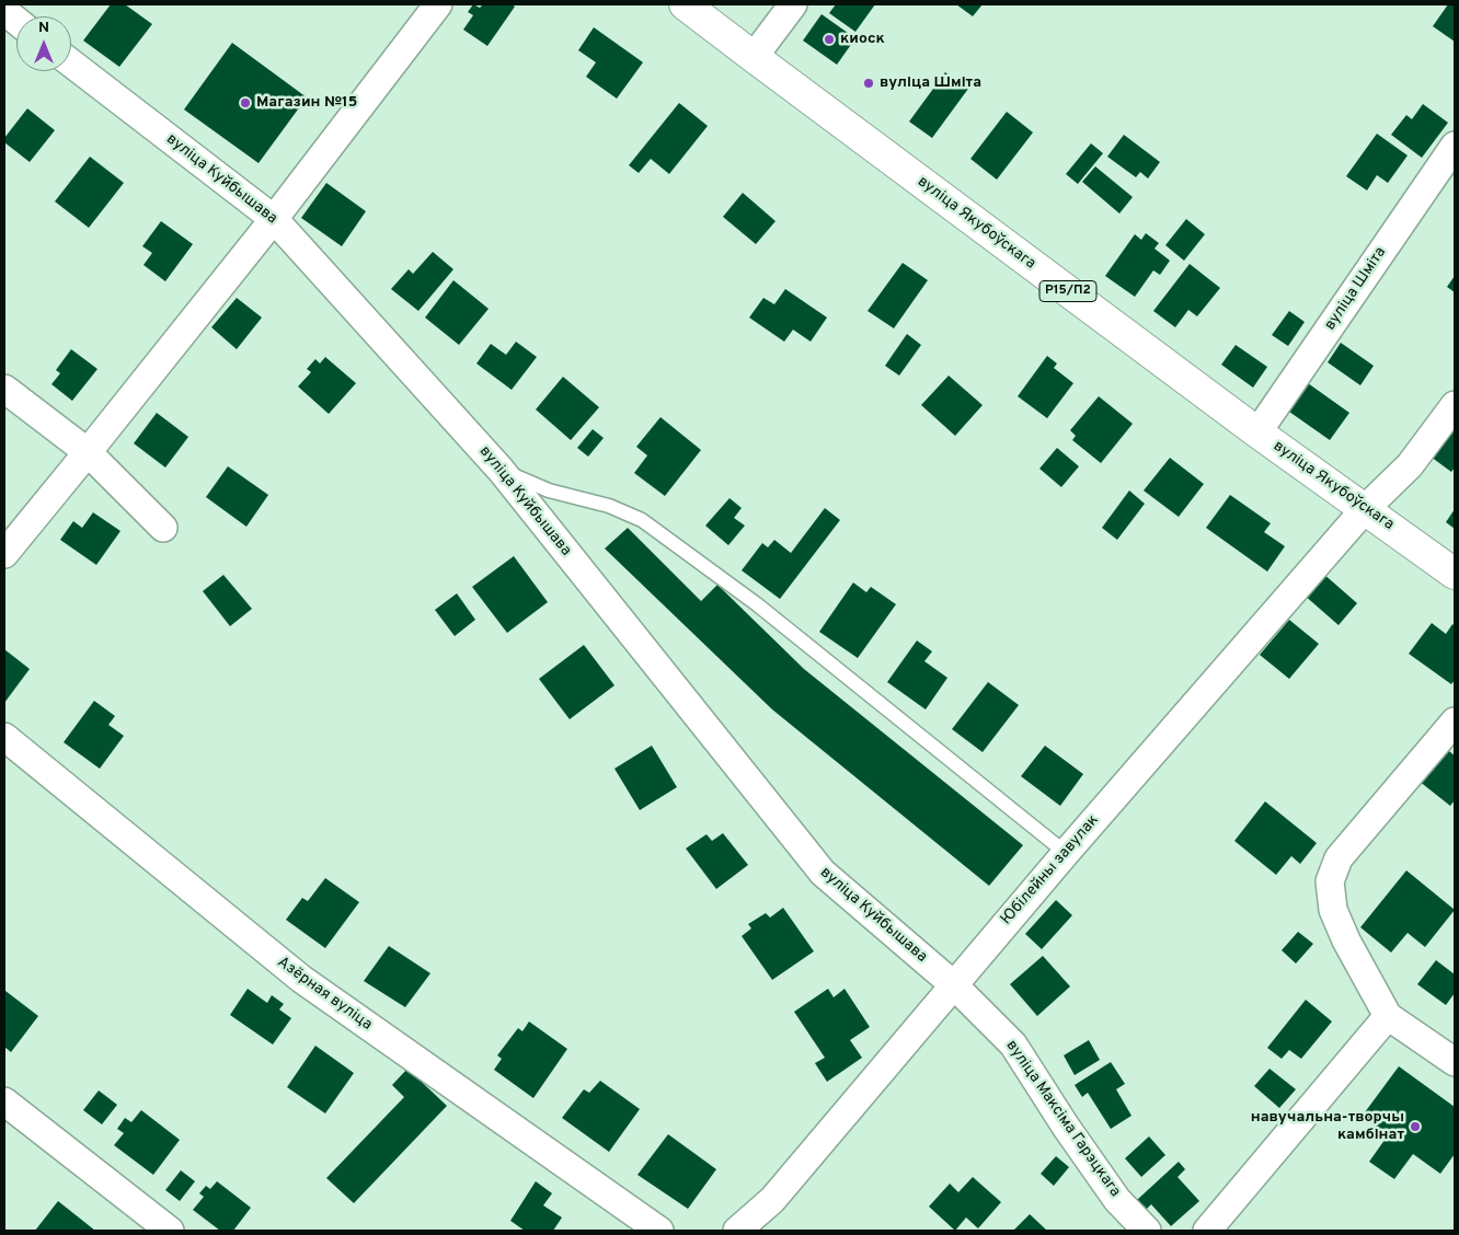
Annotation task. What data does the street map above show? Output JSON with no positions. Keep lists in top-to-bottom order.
{
  "streets": {
    "main road": ["вуліца Якубоўскага", "Р15/П2"],
    "street": [
      "вуліца Куйбышава",
      "вуліца Шміта",
      "Юбілейны завулак",
      "Азёрная вуліца",
      "вуліца Максіма Гарэцкага"
    ]
  },
  "crossings": [
    ["вуліца Куйбышава", "Юбілейны завулак"],
    ["вуліца Куйбышава", "вуліца Максіма Гарэцкага"],
    ["вуліца Якубоўскага", "вуліца Шміта"],
    ["вуліца Якубоўскага", "Юбілейны завулак"],
    ["Юбілейны завулак", "вуліца Максіма Гарэцкага"]
  ],
  "places": [
    "киоск",
    "вуліца Шміта",
    "Магазин №15",
    "навучальна-творчы камбінат"
  ],
  "north": "top"
}
